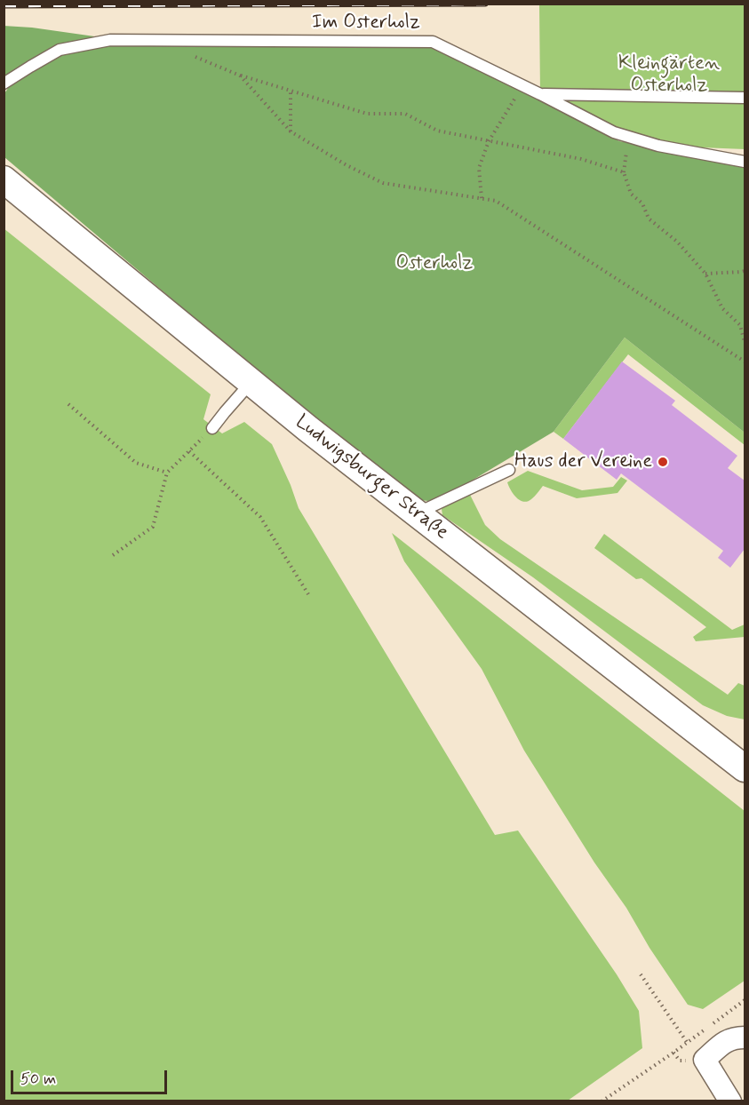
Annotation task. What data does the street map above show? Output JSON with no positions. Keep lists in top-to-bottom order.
{
  "streets": {
    "street": ["Ludwigsburger Straße"],
    "lane": ["Im Osterholz"]
  },
  "parks": ["Kleingärten Osterholz", "Osterholz"],
  "places": ["Haus der Vereine"],
  "scale_bar": "50 m"
}
